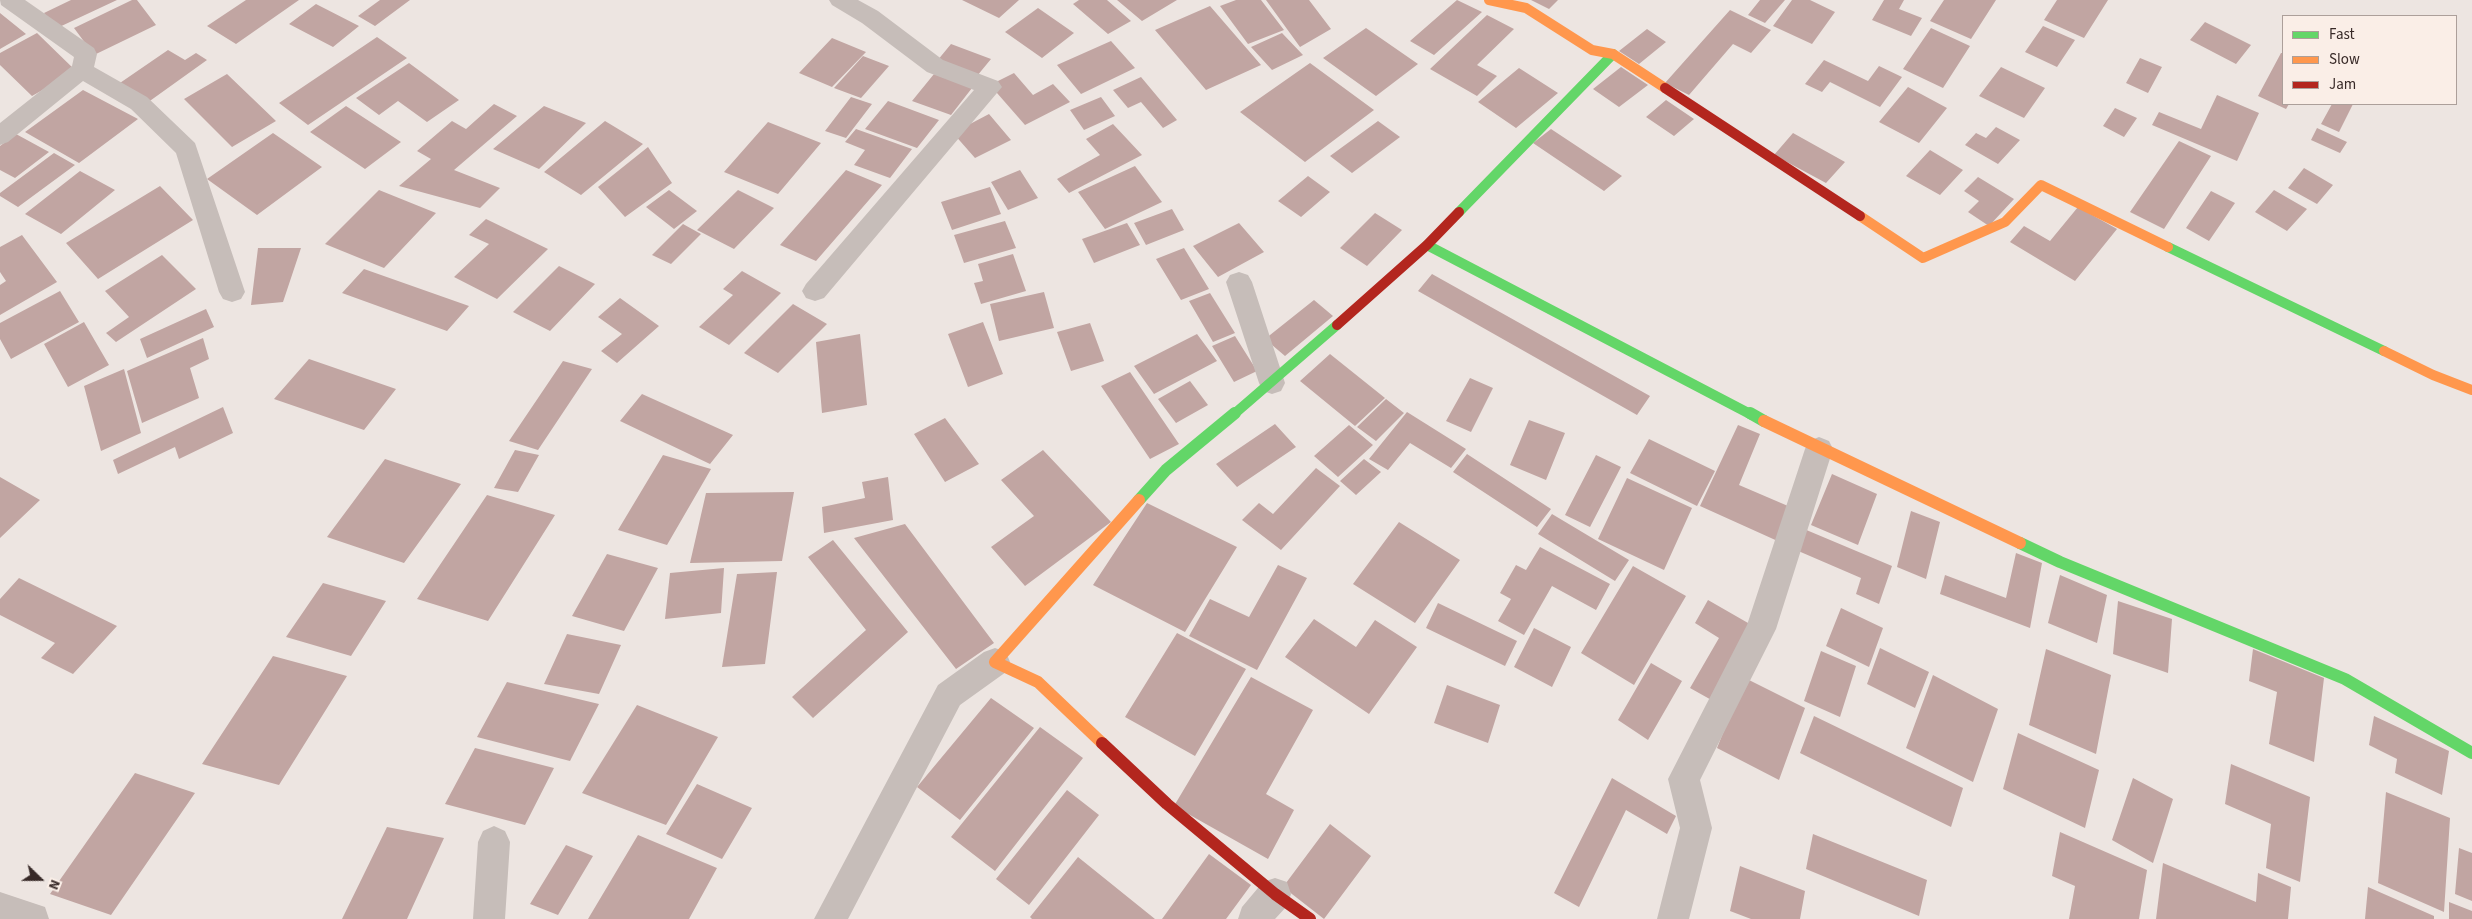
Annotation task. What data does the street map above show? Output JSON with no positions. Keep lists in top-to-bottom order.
{
  "legend": ["Fast", "Slow", "Jam"],
  "north": "right"
}
